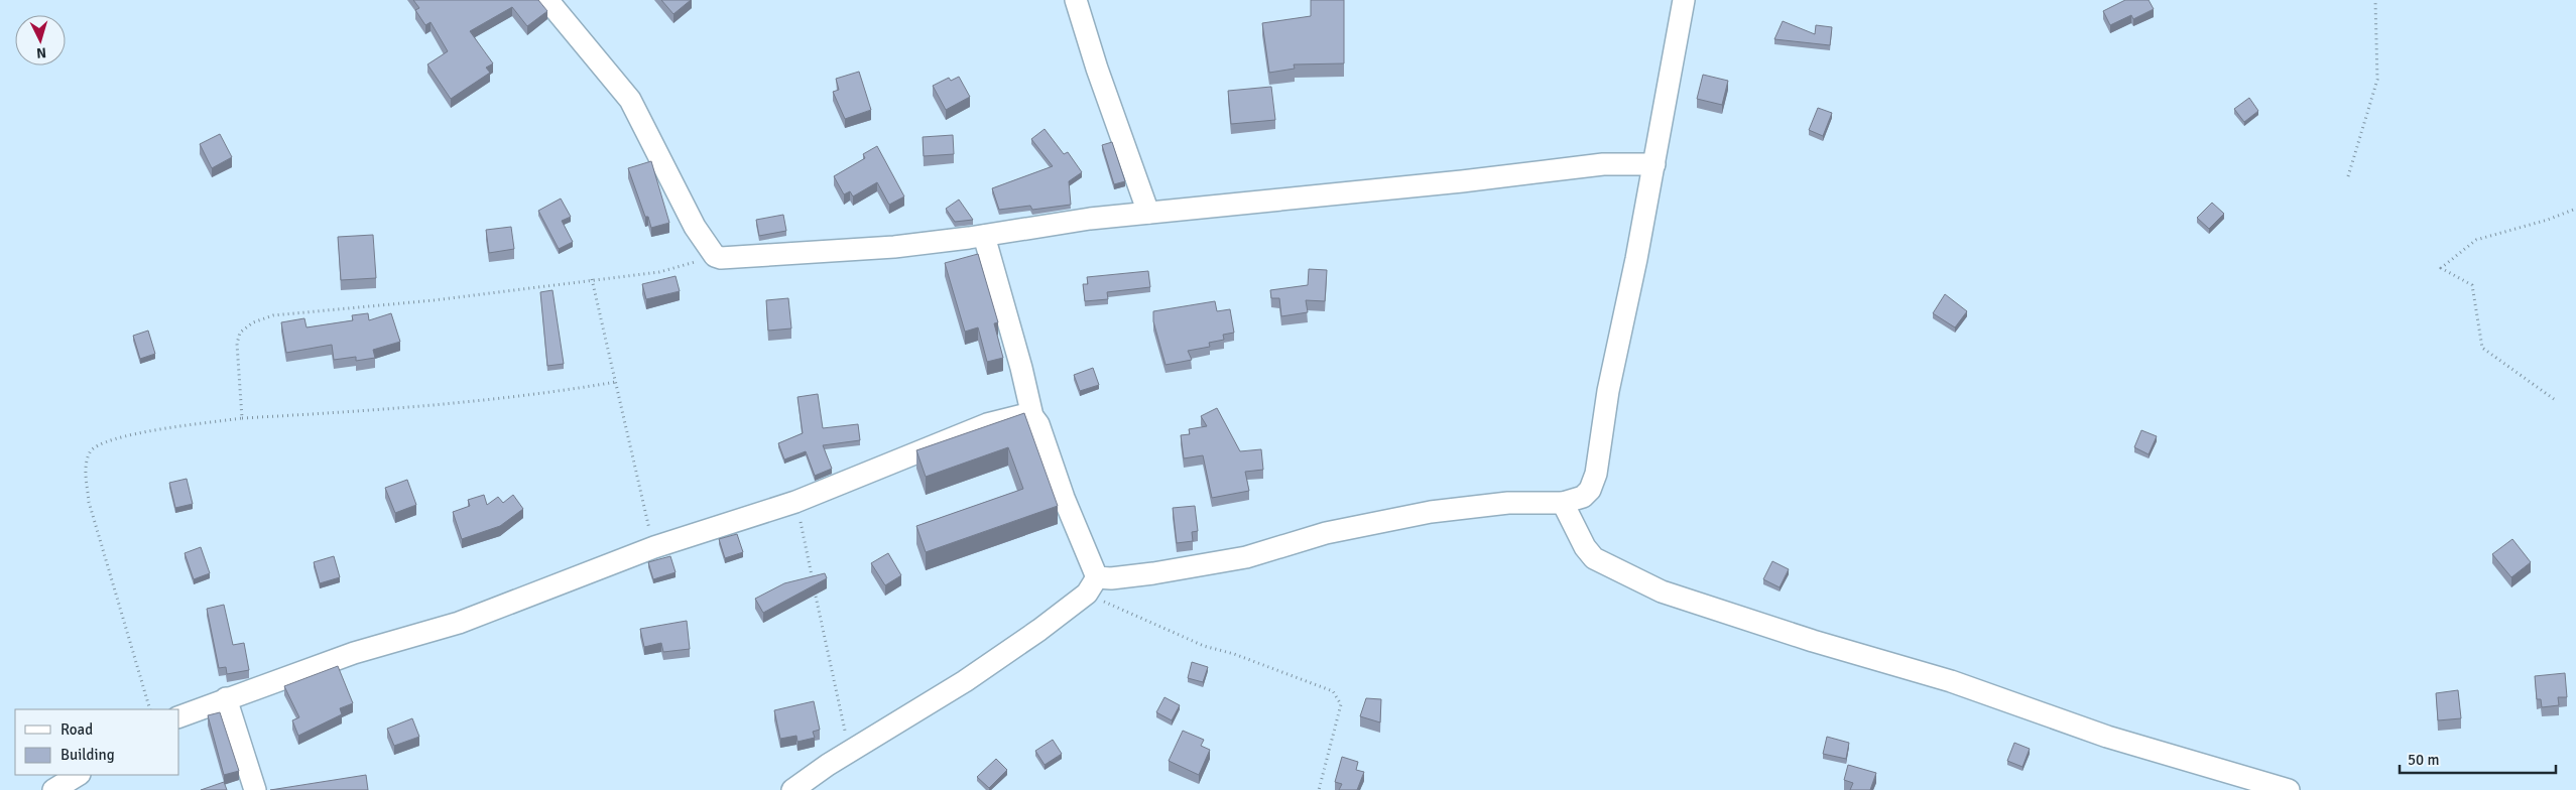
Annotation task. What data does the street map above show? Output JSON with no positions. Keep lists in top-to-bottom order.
{
  "legend": ["Road", "Building"],
  "scale_bar": "50 m",
  "north": "bottom"
}
